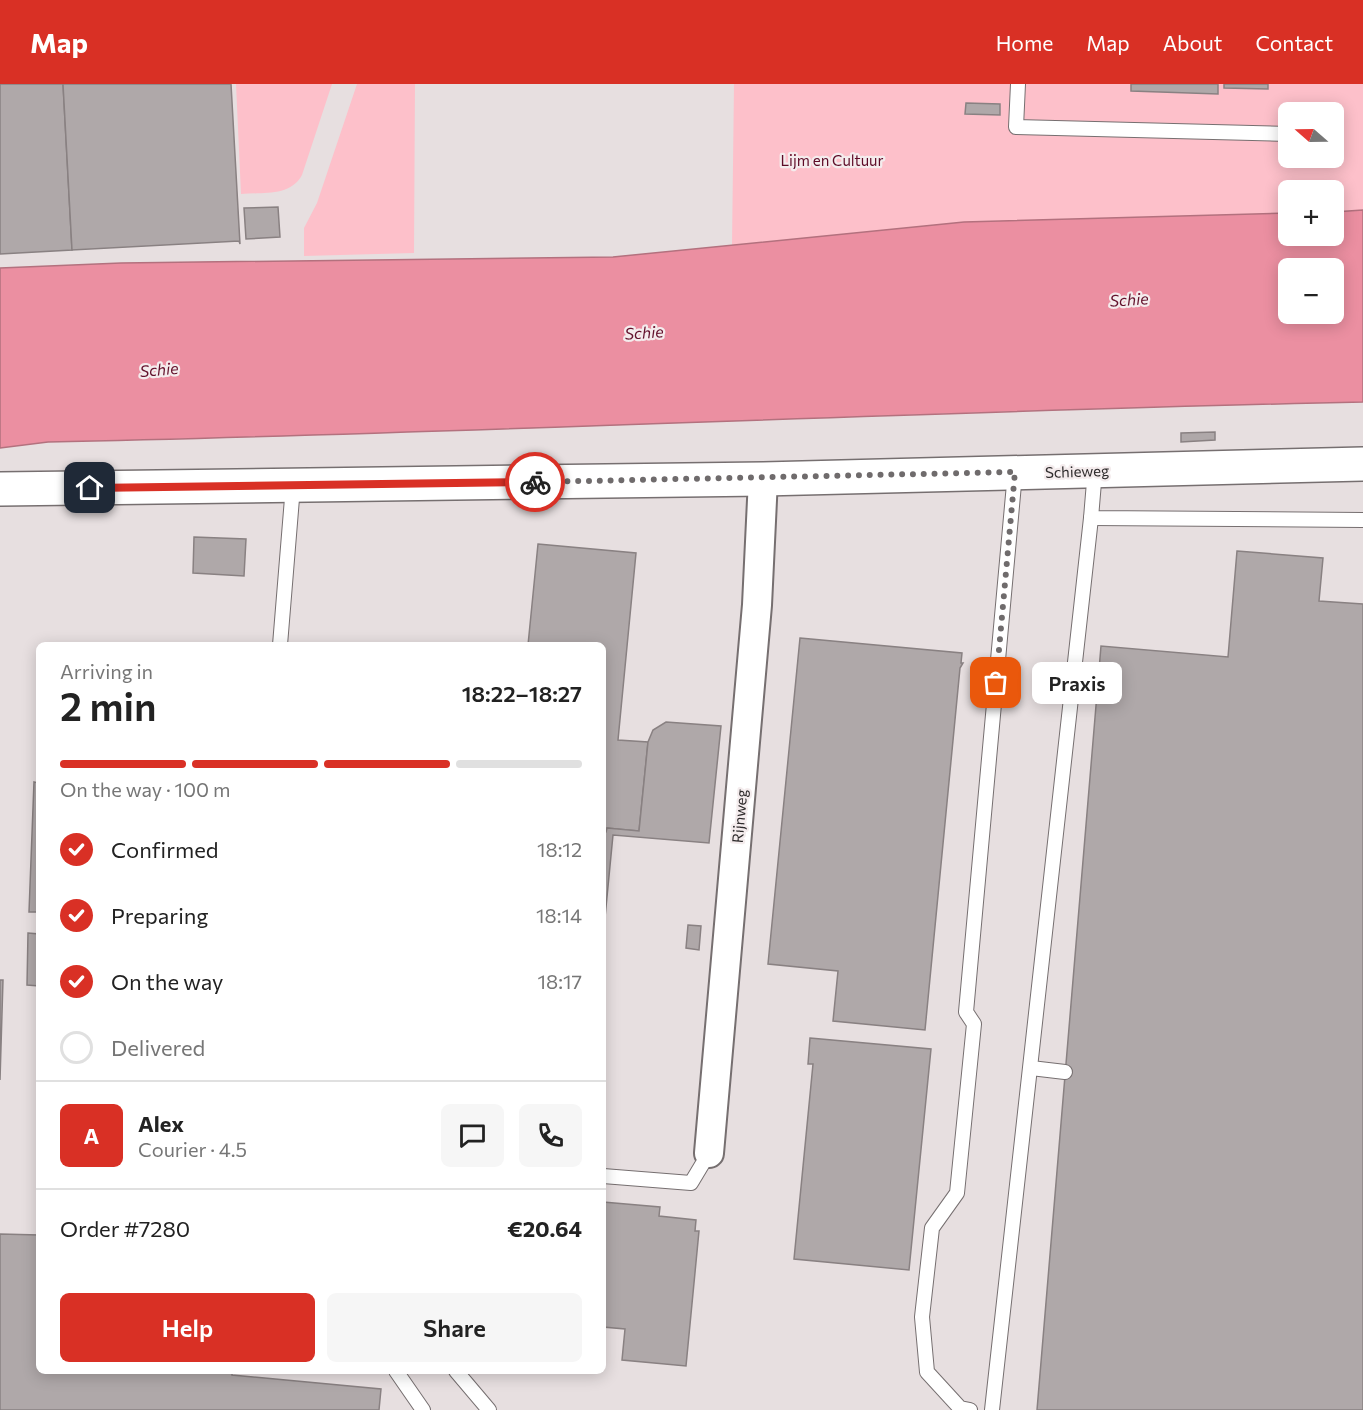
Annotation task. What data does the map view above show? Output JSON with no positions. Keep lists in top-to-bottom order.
{
  "streets": {
    "street": ["Schieweg", "Rijnweg"]
  },
  "crossings": [
    ["Schieweg", "Rijnweg"]
  ],
  "water": ["Schie"],
  "parks": ["Lijm en Cultuur"],
  "places": ["Praxis"],
  "north": "left",
  "page": {
    "header": "Map",
    "nav": [
      "Home",
      "Map",
      "About",
      "Contact"
    ],
    "map_buttons": ["+", "−"],
    "heading": ["2 min", "Arriving in", "18:22–18:27"],
    "panel": [
      "Alex",
      "Courier · 4.5",
      "Order #7280",
      "€20.64"
    ],
    "bubble": "Praxis",
    "bar": "On the way · 100 m",
    "list": [
      ["Confirmed", "18:12"],
      ["Preparing", "18:14"],
      ["On the way", "18:17"],
      "Delivered"
    ],
    "round": "A",
    "buttons": ["Help", "Share"]
  }
}
